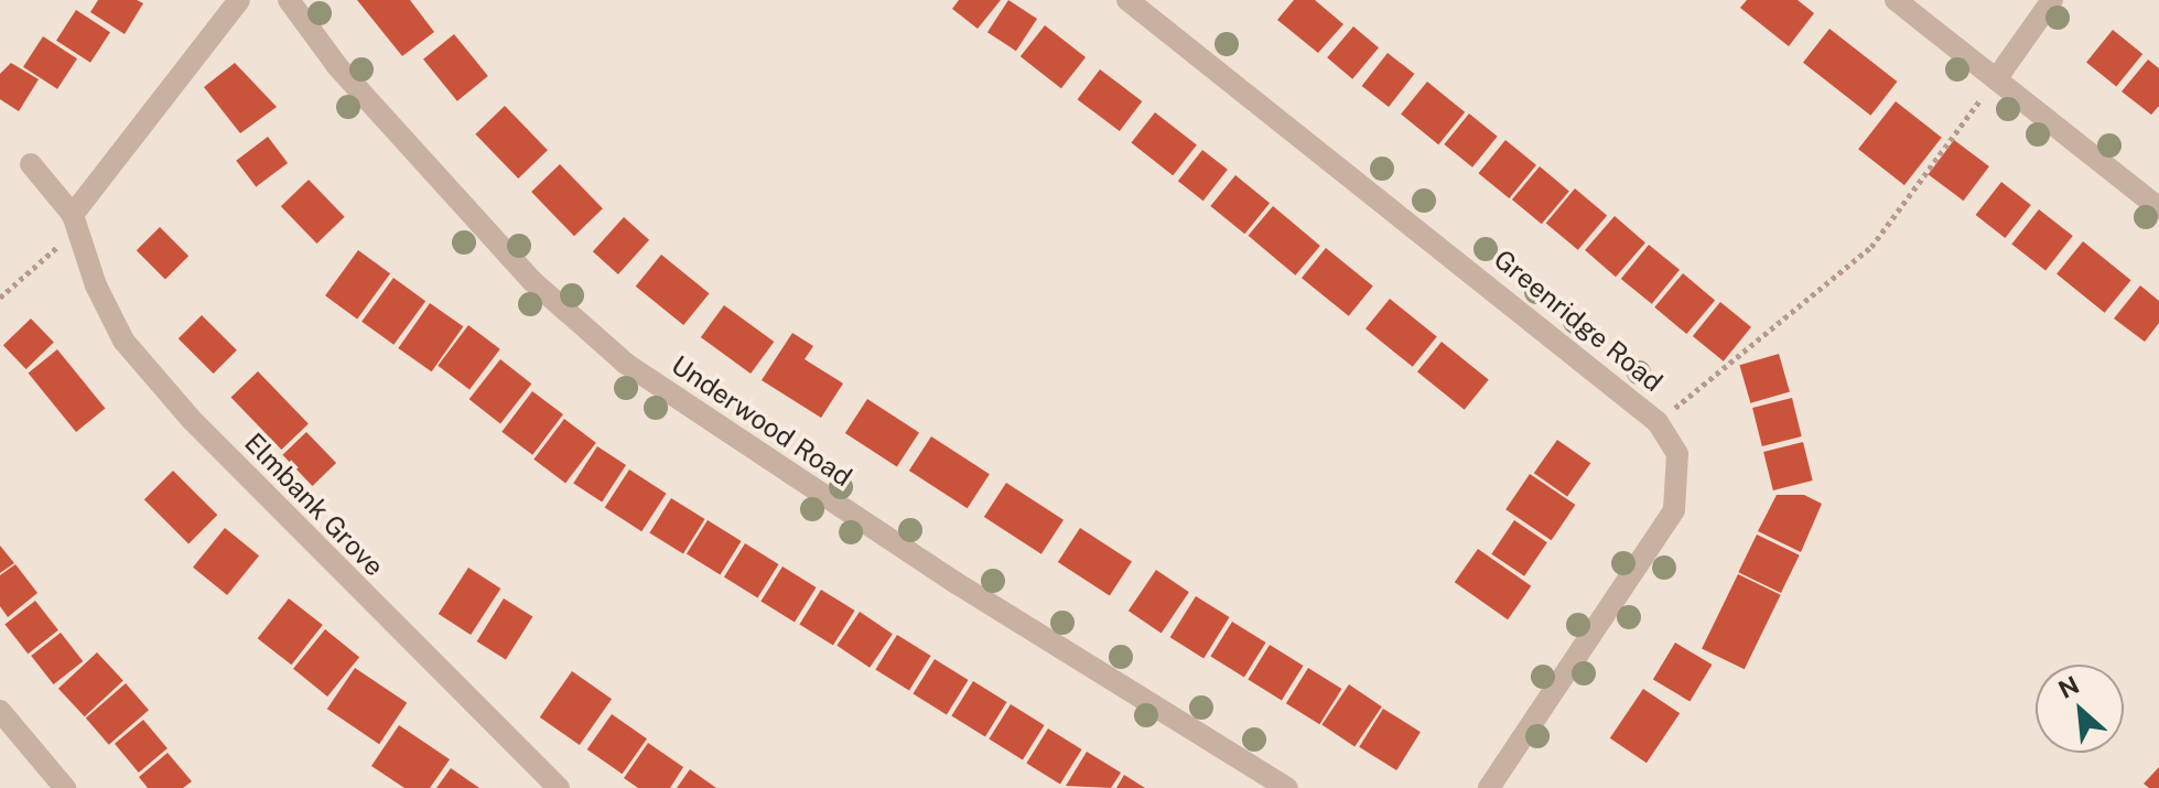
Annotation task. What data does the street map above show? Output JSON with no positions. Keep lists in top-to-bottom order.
{
  "streets": {
    "street": ["Greenridge Road", "Underwood Road", "Elmbank Grove"]
  },
  "north": "top left"
}
